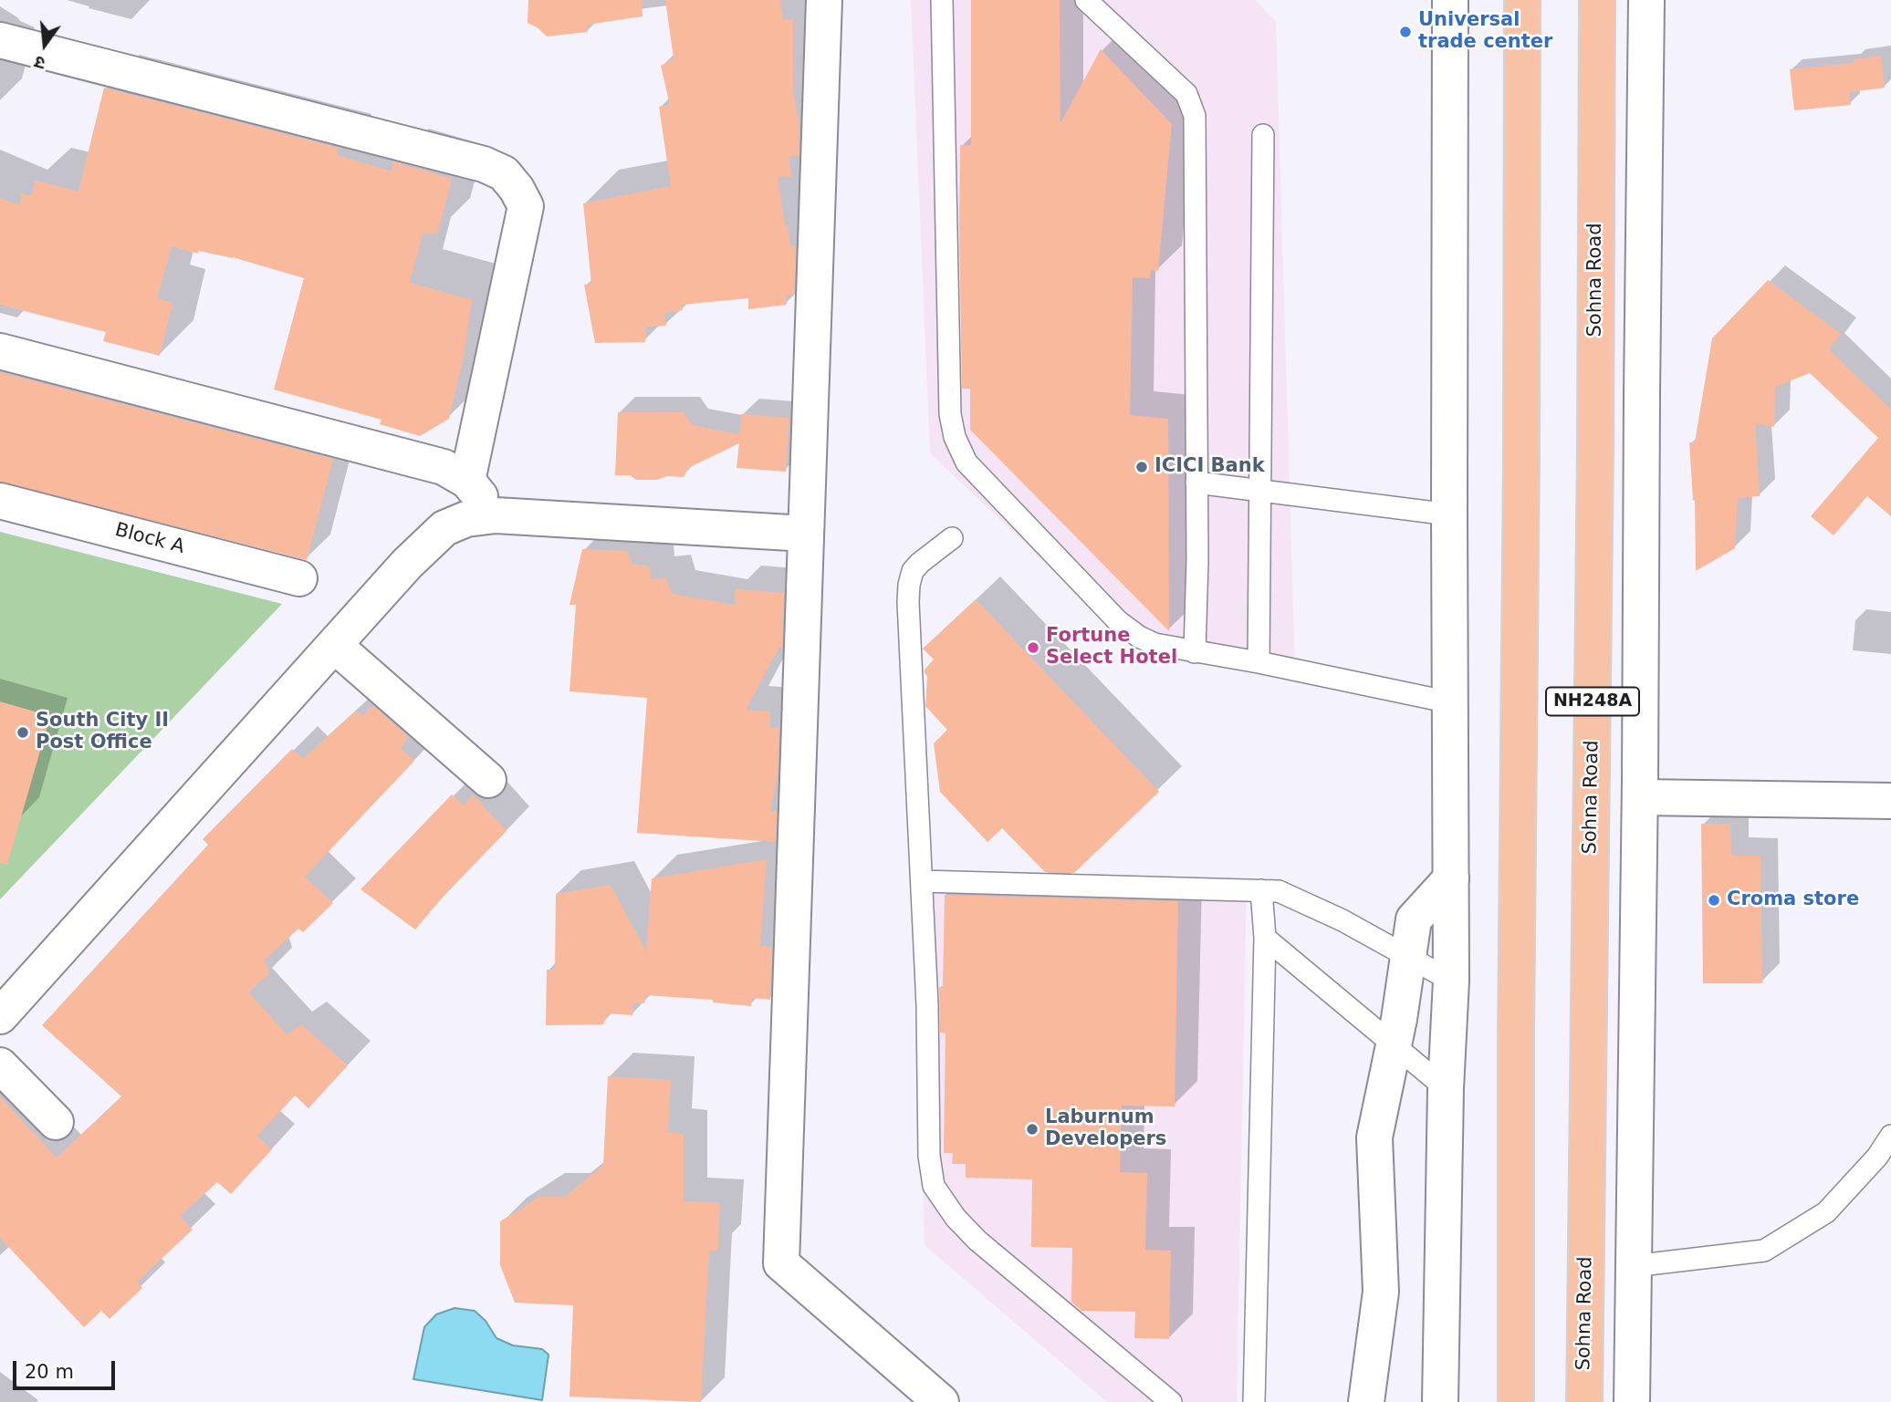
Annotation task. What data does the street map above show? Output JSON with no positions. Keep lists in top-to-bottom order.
{
  "streets": {
    "highway": ["Sohna Road", "NH248A"],
    "street": ["Block A"]
  },
  "places": [
    "Universal trade center",
    "ICICI Bank",
    "Fortune Select Hotel",
    "South City II Post Office",
    "Croma store",
    "Laburnum Developers"
  ],
  "scale_bar": "20 m",
  "north": "bottom"
}
